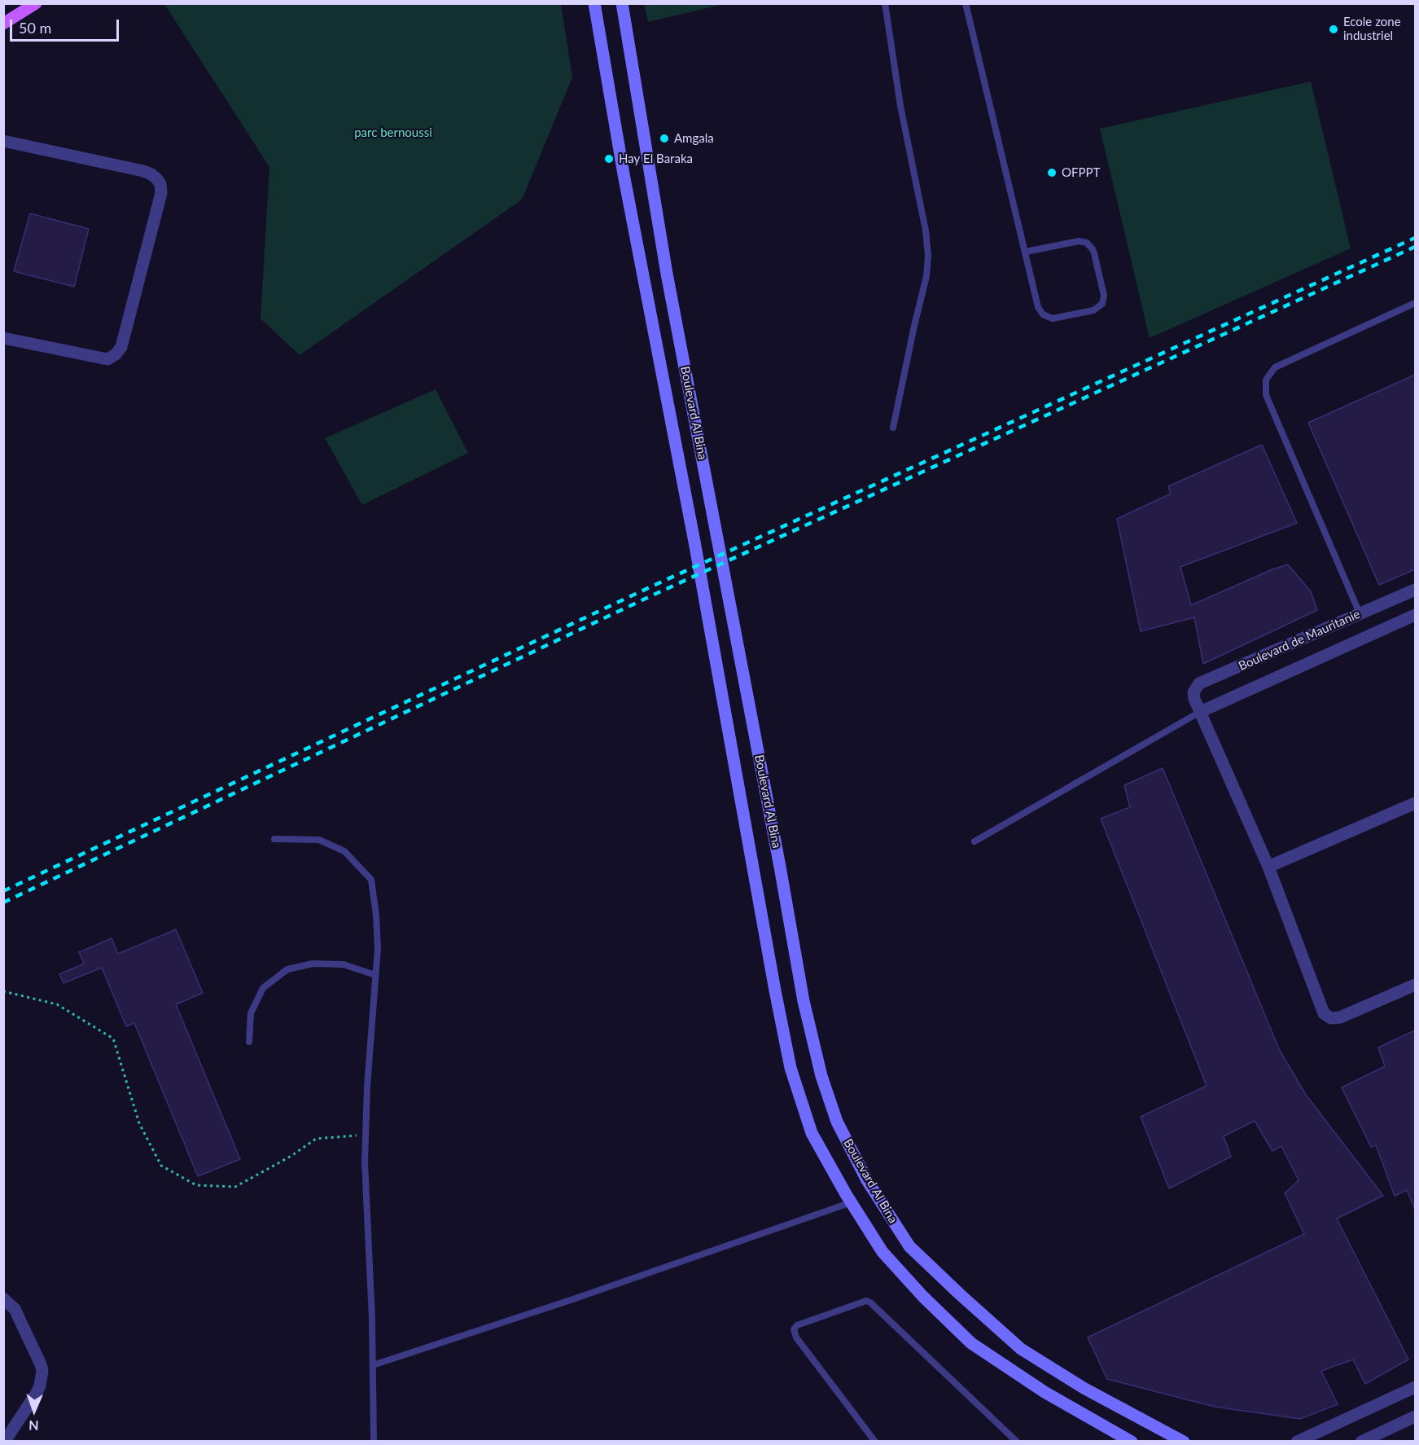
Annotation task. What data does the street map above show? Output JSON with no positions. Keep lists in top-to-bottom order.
{
  "streets": {
    "main road": ["Boulevard Al Bina"],
    "street": ["Boulevard de Mauritanie"]
  },
  "parks": ["parc bernoussi"],
  "places": [
    "Ecole zone industriel",
    "Amgala",
    "Hay El Baraka",
    "OFPPT"
  ],
  "scale_bar": "50 m",
  "north": "bottom"
}
